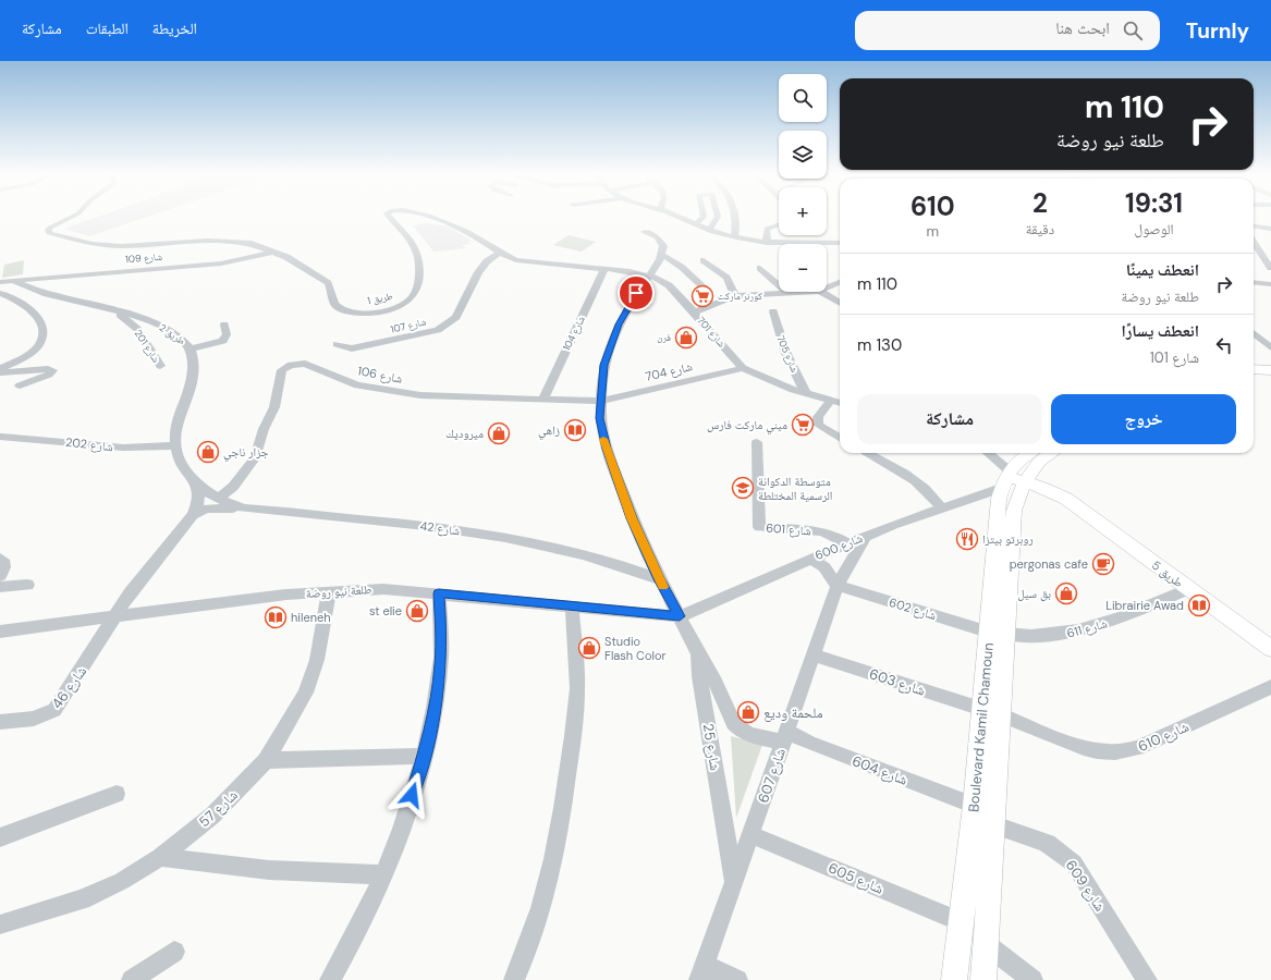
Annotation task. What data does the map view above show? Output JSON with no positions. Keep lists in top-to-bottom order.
{
  "streets": {
    "main road": ["طريق 5", "Boulevard Kamil Chamoun"],
    "street": [
      "شارع 109",
      "طريق 1",
      "شارع 107",
      "شارع 701",
      "شارع 104",
      "طريق 2",
      "شارع 201",
      "شارع 705",
      "شارع 704",
      "شارع 106",
      "شارع 202",
      "شارع 42",
      "شارع 601",
      "شارع 600",
      "طلعة نيو روضة",
      "شارع 602",
      "شارع 611",
      "شارع 603",
      "شارع 46",
      "شارع 610",
      "شارع 25",
      "شارع 604",
      "شارع 607",
      "شارع 57",
      "شارع 605",
      "شارع 609"
    ]
  },
  "crossings": [
    ["شارع 109", "طريق 1"],
    ["شارع 109", "طريق 2"],
    ["طريق 1", "شارع 107"],
    ["طريق 1", "شارع 701"],
    ["طريق 1", "شارع 104"],
    ["طريق 1", "شارع 25"],
    ["شارع 701", "شارع 705"],
    ["شارع 701", "شارع 704"],
    ["شارع 104", "شارع 106"],
    ["طريق 2", "شارع 201"],
    ["طريق 2", "شارع 106"],
    ["طريق 2", "شارع 202"],
    ["طريق 2", "شارع 42"],
    ["شارع 704", "شارع 106"],
    ["شارع 704", "شارع 25"],
    ["شارع 106", "شارع 42"],
    ["شارع 106", "شارع 25"],
    ["شارع 42", "شارع 25"],
    ["شارع 601", "شارع 600"],
    ["شارع 600", "طلعة نيو روضة"],
    ["شارع 600", "Boulevard Kamil Chamoun"],
    ["شارع 600", "شارع 25"],
    ["شارع 600", "شارع 607"],
    ["طريق 5", "شارع 611"],
    ["طلعة نيو روضة", "شارع 46"],
    ["طلعة نيو روضة", "شارع 25"],
    ["طلعة نيو روضة", "شارع 57"],
    ["شارع 602", "شارع 611"],
    ["شارع 602", "Boulevard Kamil Chamoun"],
    ["شارع 602", "شارع 607"],
    ["شارع 611", "Boulevard Kamil Chamoun"],
    ["شارع 603", "Boulevard Kamil Chamoun"],
    ["شارع 603", "شارع 610"],
    ["شارع 603", "شارع 607"],
    ["Boulevard Kamil Chamoun", "شارع 610"],
    ["Boulevard Kamil Chamoun", "شارع 604"],
    ["Boulevard Kamil Chamoun", "شارع 605"],
    ["Boulevard Kamil Chamoun", "شارع 609"],
    ["شارع 25", "شارع 604"],
    ["شارع 25", "شارع 607"],
    ["شارع 604", "شارع 607"],
    ["شارع 607", "شارع 605"]
  ],
  "places": {
    "supermarket": ["كورنر ماركت", "ميني ماركت فارس"],
    "shop": [
      "فرن",
      "ميروديك",
      "جزار ناجي",
      "بق سيل",
      "st elie",
      "Studio Flash Color",
      "ملحمة وديع"
    ],
    "library": ["زاهي", "Librairie Awad", "hileneh"],
    "school or university": ["متوسطة الدكوانة الرسمية المختلطة"],
    "restaurant": ["روبرتو بيتزا"],
    "cafe": ["pergonas cafe"]
  },
  "page": {
    "header": "Turnly",
    "search": "ابحث هنا",
    "nav": ["الخريطة", "الطبقات", "مشاركة"],
    "map_buttons": ["+", "−"],
    "turn": ["110 m", "طلعة نيو روضة"],
    "eta": [
      "19:31",
      "الوصول",
      "2",
      "دقيقة",
      "610",
      "m"
    ],
    "list": [
      {
        "name": "انعطف يمينًا",
        "note": "طلعة نيو روضة",
        "value": "110 m"
      },
      {
        "name": "انعطف يسارًا",
        "note": "شارع 101",
        "value": "130 m"
      }
    ],
    "buttons": ["خروج", "مشاركة"]
  }
}
